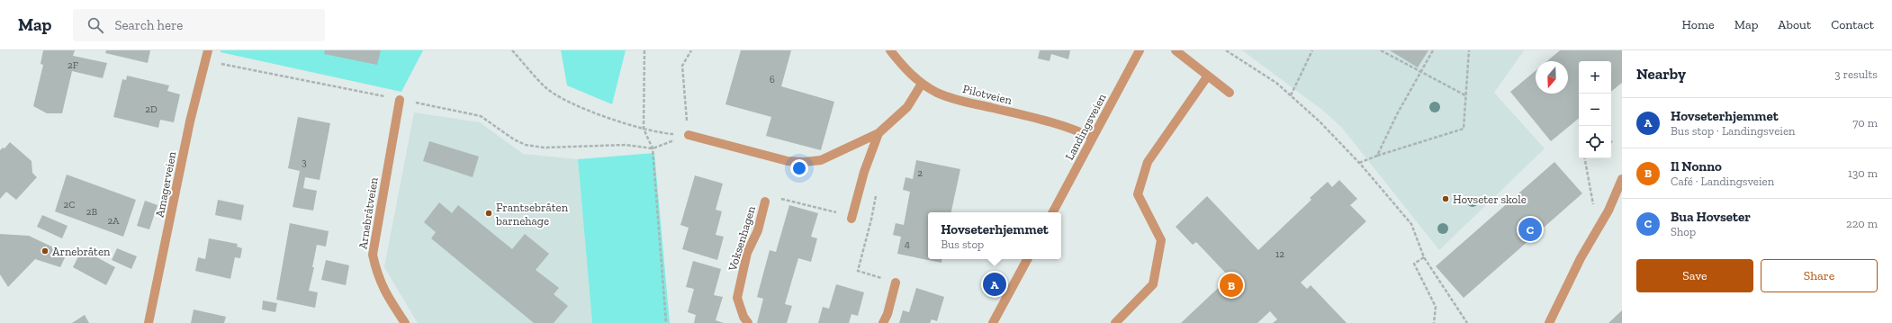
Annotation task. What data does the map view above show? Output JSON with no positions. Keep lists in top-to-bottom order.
{
  "streets": {
    "street": [
      "Pilotveien",
      "Landingsveien",
      "Amagerveien",
      "Arnebråtveien",
      "Voksenhagen"
    ]
  },
  "crossings": [
    ["Pilotveien", "Landingsveien"]
  ],
  "places": ["Hovseter skole", "Frantsebråten barnehage", "Arnebråten"],
  "house_numbers": [
    "2F",
    "6",
    "2D",
    "3",
    "2",
    "2C",
    "2B",
    "2A",
    "4",
    "12"
  ],
  "north": "bottom",
  "page": {
    "header": "Map",
    "search": "Search here",
    "nav": [
      "Home",
      "Map",
      "About",
      "Contact"
    ],
    "heading": ["Nearby", "3 results"],
    "map_buttons": ["+", "−"],
    "list": [
      {
        "mark": "A",
        "name": "Hovseterhjemmet",
        "note": "Bus stop · Landingsveien",
        "value": "70 m"
      },
      {
        "mark": "B",
        "name": "Il Nonno",
        "note": "Café · Landingsveien",
        "value": "130 m"
      },
      {
        "mark": "C",
        "name": "Bua Hovseter",
        "note": "Shop",
        "value": "220 m"
      }
    ],
    "popup": ["Hovseterhjemmet", "Bus stop"],
    "pins": ["C", "A", "B"],
    "buttons": ["Save", "Share"]
  }
}
